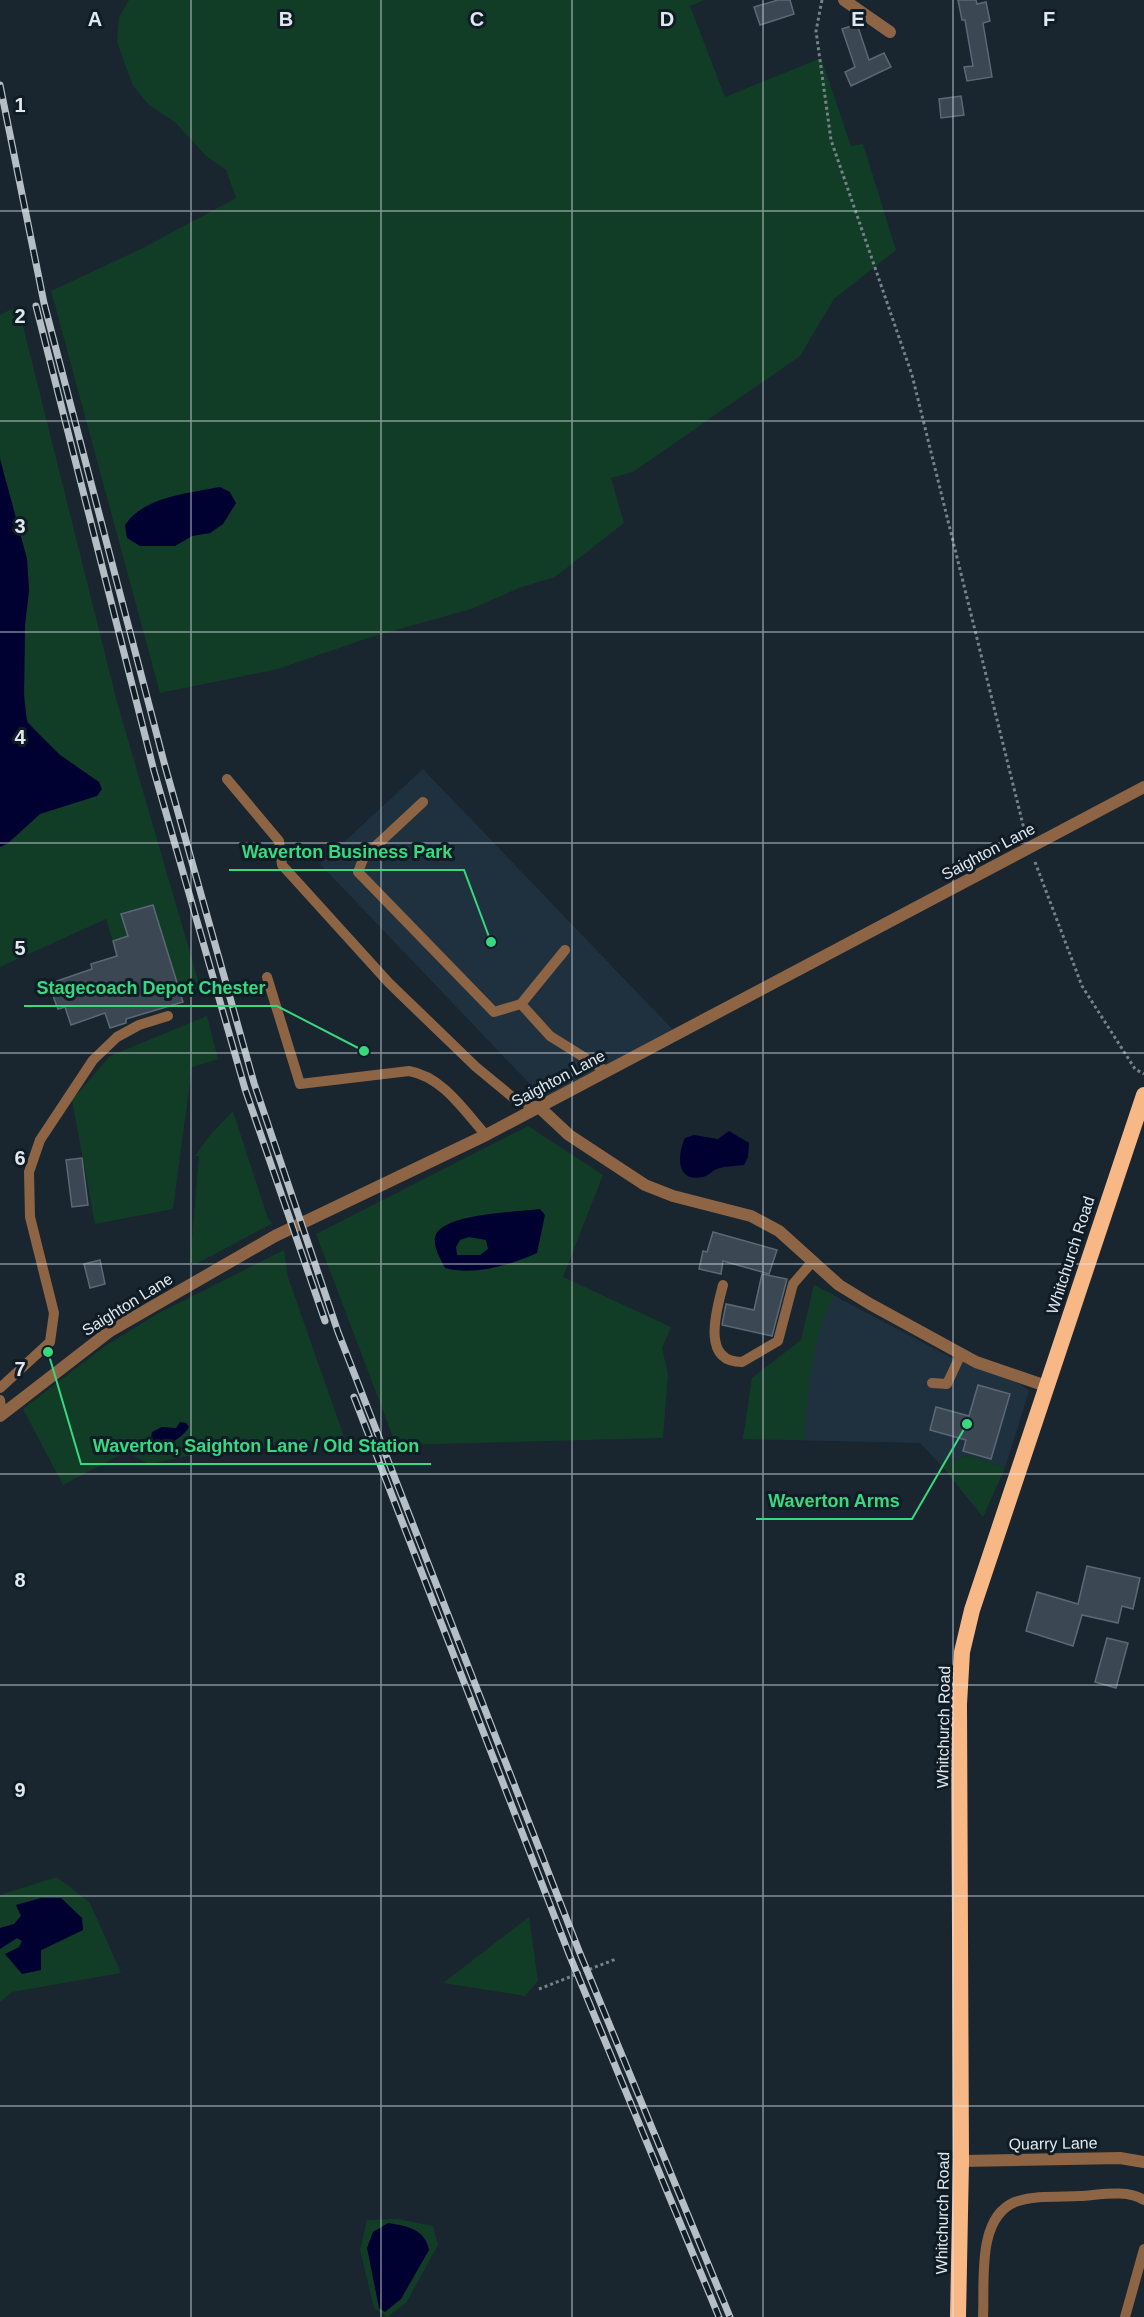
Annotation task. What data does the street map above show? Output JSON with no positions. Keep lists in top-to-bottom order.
{
  "streets": {
    "highway": ["Whitchurch Road"],
    "street": ["Saighton Lane", "Quarry Lane"]
  },
  "crossings": [
    ["Whitchurch Road", "Quarry Lane"]
  ],
  "places": [
    "Waverton Business Park",
    "Stagecoach Depot Chester",
    "Waverton, Saighton Lane / Old Station",
    "Waverton Arms"
  ],
  "grid": {
    "columns": [
      "A",
      "B",
      "C",
      "D",
      "E",
      "F"
    ],
    "rows": [
      "1",
      "2",
      "3",
      "4",
      "5",
      "6",
      "7",
      "8",
      "9"
    ]
  }
}
